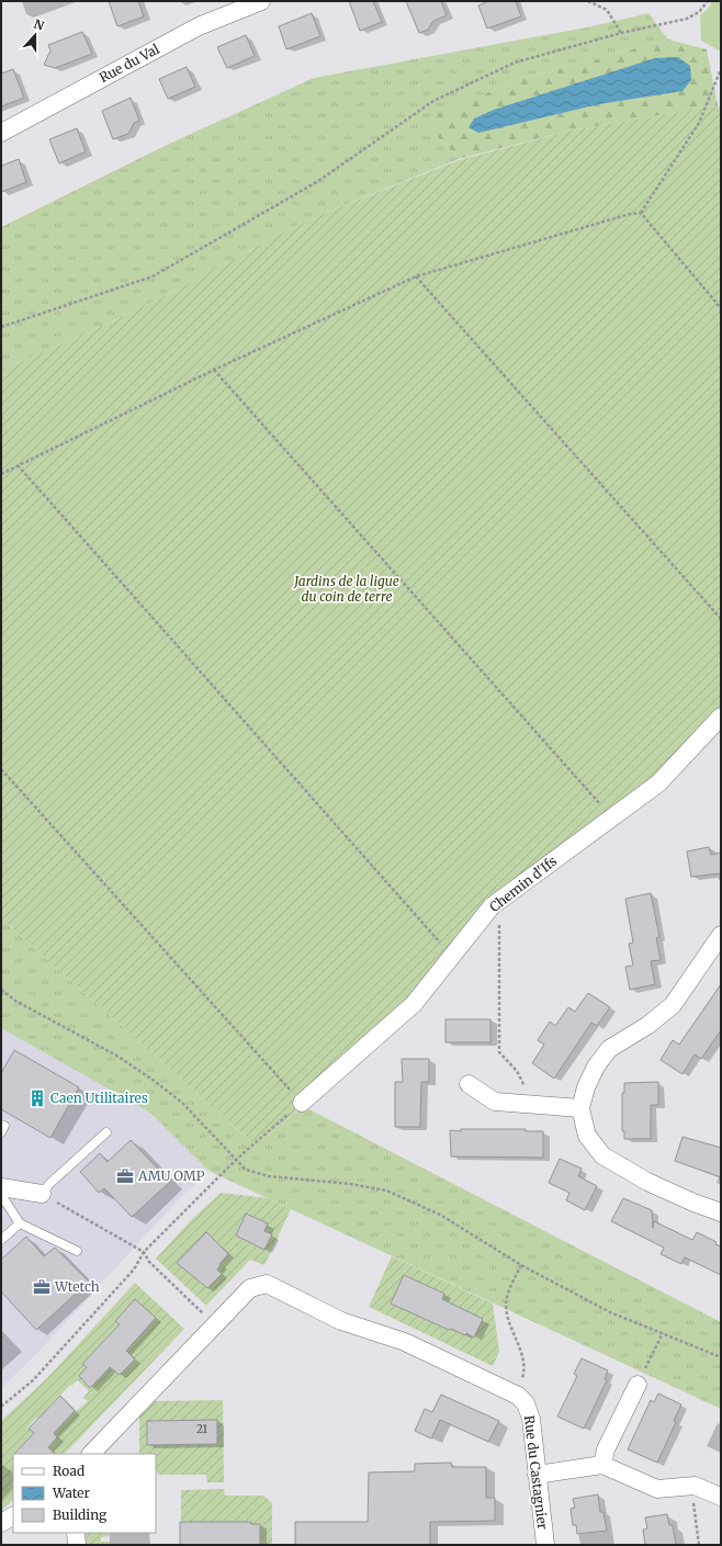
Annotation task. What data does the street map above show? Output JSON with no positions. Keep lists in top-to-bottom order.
{
  "streets": {
    "street": ["Rue du Val", "Chemin d'Ifs", "Rue du Castagnier"]
  },
  "parks": ["Jardins de la ligue du coin de terre"],
  "places": {
    "building": ["Caen Utilitaires"],
    "office": ["AMU OMP", "Wtetch"]
  },
  "house_numbers": ["21"],
  "legend": ["Road", "Water", "Building"],
  "north": "top"
}
